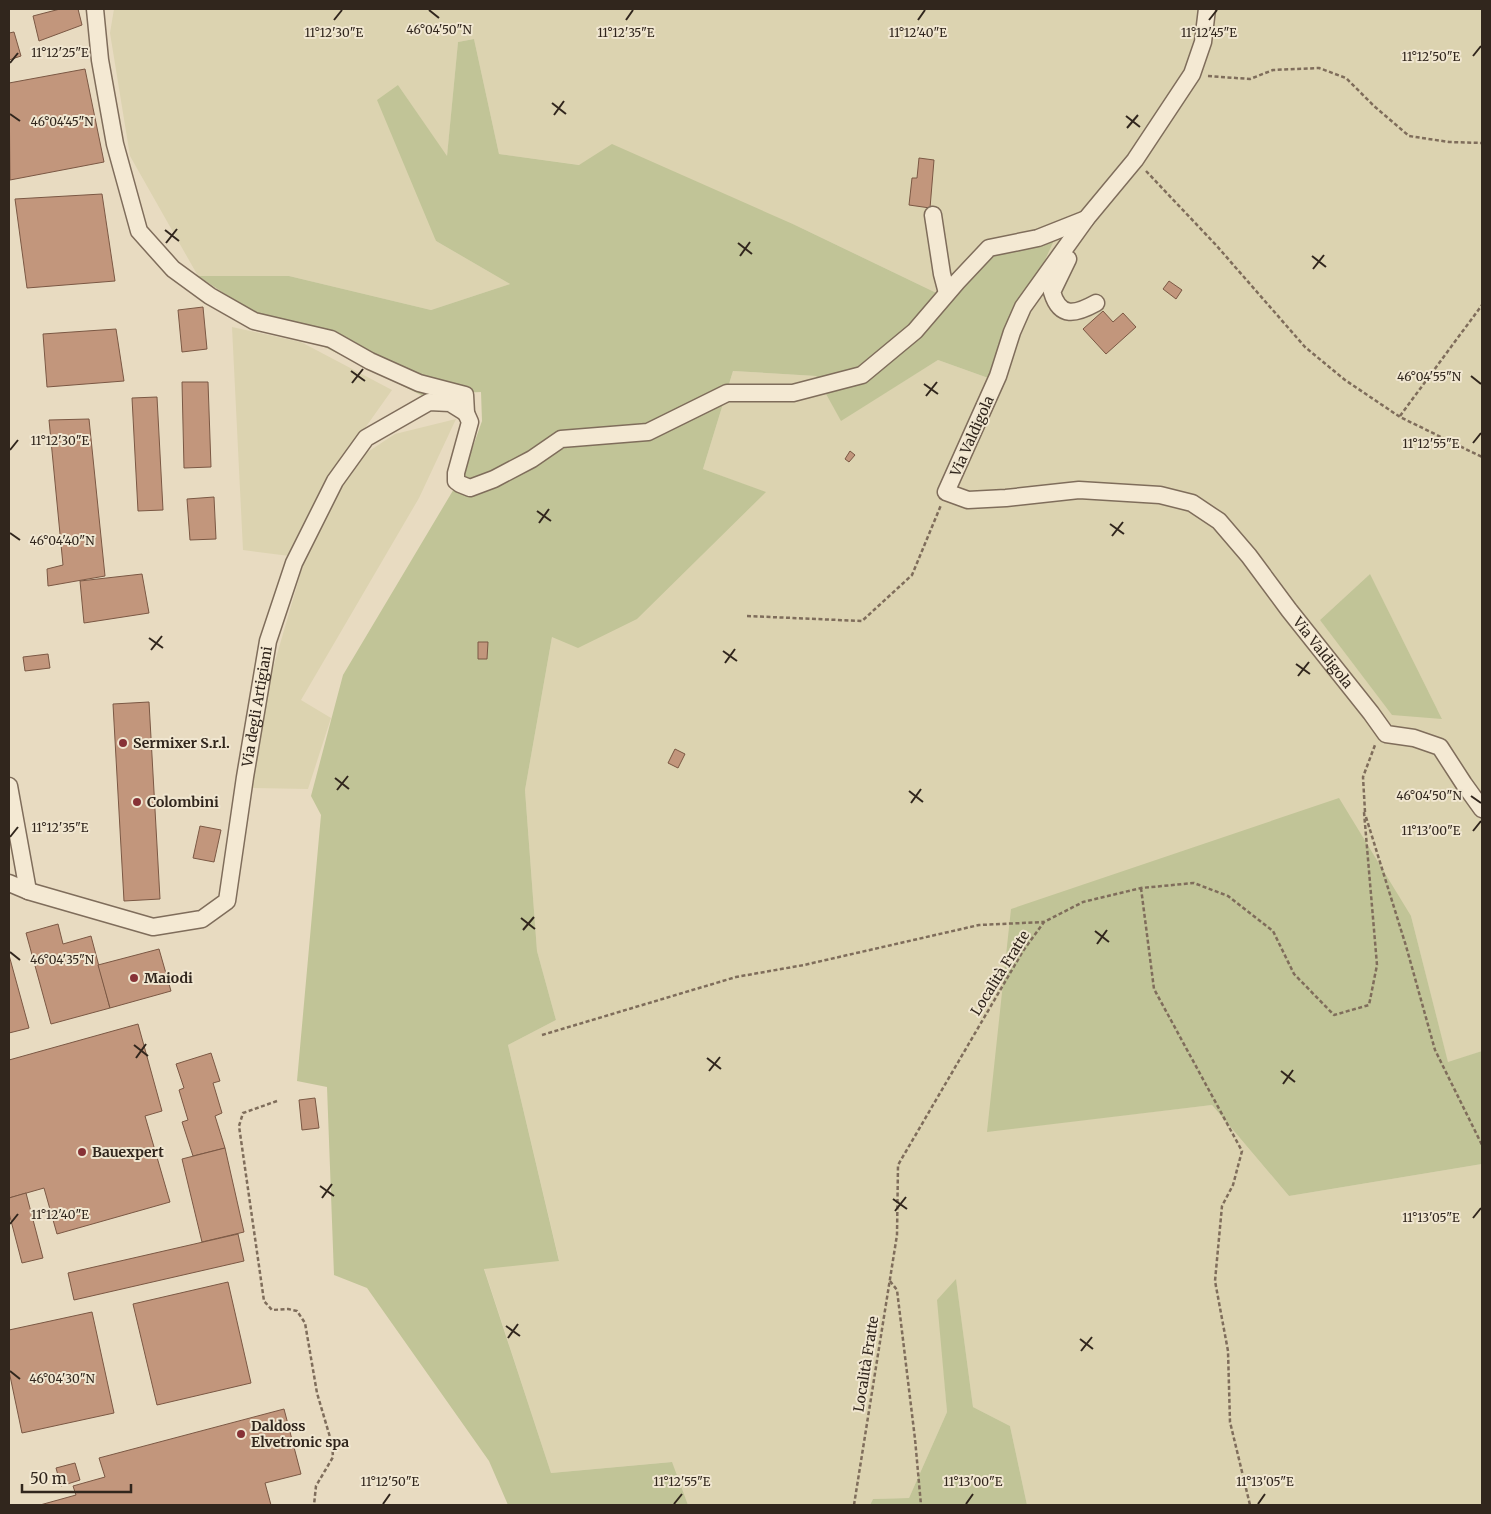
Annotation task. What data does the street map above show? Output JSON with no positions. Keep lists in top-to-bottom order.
{
  "streets": {
    "street": ["Via Valdigola", "Via degli Artigiani"],
    "path": ["Località Fratte"]
  },
  "places": [
    "Sermixer S.r.l.",
    "Colombini",
    "Maiodi",
    "Bauexpert",
    "Daldoss Elvetronic spa"
  ],
  "scale_bar": "50 m",
  "coordinates": [
    "46°04'50\"N",
    "11°12'30\"E",
    "11°12'35\"E",
    "11°12'40\"E",
    "11°12'45\"E",
    "11°12'25\"E",
    "11°12'50\"E",
    "46°04'45\"N",
    "46°04'55\"N",
    "11°12'55\"E",
    "46°04'40\"N",
    "11°13'00\"E",
    "46°04'35\"N",
    "11°13'05\"E",
    "46°04'30\"N"
  ]
}
